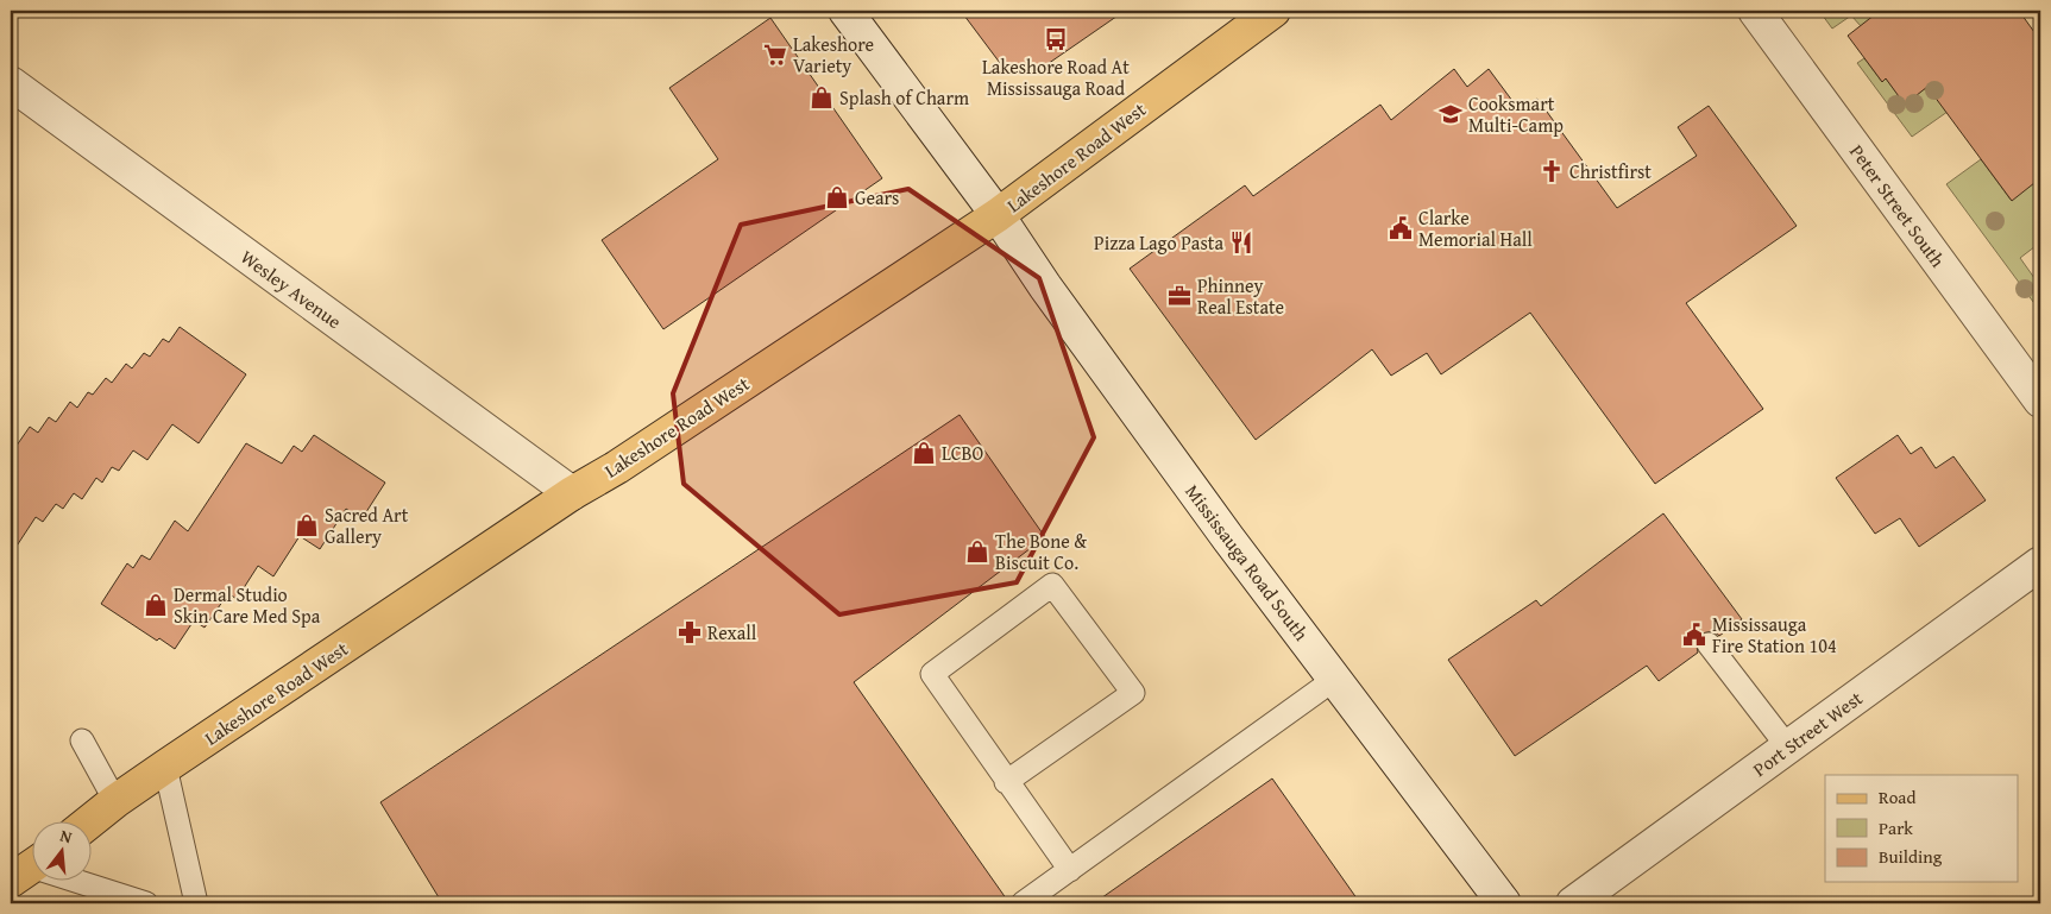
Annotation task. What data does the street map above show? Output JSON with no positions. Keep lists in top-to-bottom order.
{
  "streets": {
    "main road": ["Lakeshore Road West"],
    "street": [
      "Peter Street South",
      "Wesley Avenue",
      "Mississauga Road South",
      "Port Street West"
    ]
  },
  "crossings": [
    ["Lakeshore Road West", "Wesley Avenue"],
    ["Lakeshore Road West", "Mississauga Road South"]
  ],
  "places": {
    "bus stop": ["Lakeshore Road At Mississauga Road"],
    "supermarket": ["Lakeshore Variety"],
    "shop": [
      "Splash of Charm",
      "Gears",
      "LCBO",
      "Sacred Art Gallery",
      "The Bone & Biscuit Co.",
      "Dermal Studio Skin Care Med Spa"
    ],
    "school or university": ["Cooksmart Multi-Camp"],
    "church": ["Christfirst"],
    "public building": ["Clarke Memorial Hall", "Mississauga Fire Station 104"],
    "restaurant": ["Pizza Lago Pasta"],
    "office": ["Phinney Real Estate"],
    "pharmacy": ["Rexall"]
  },
  "legend": ["Road", "Park", "Building"],
  "north": "top"
}
